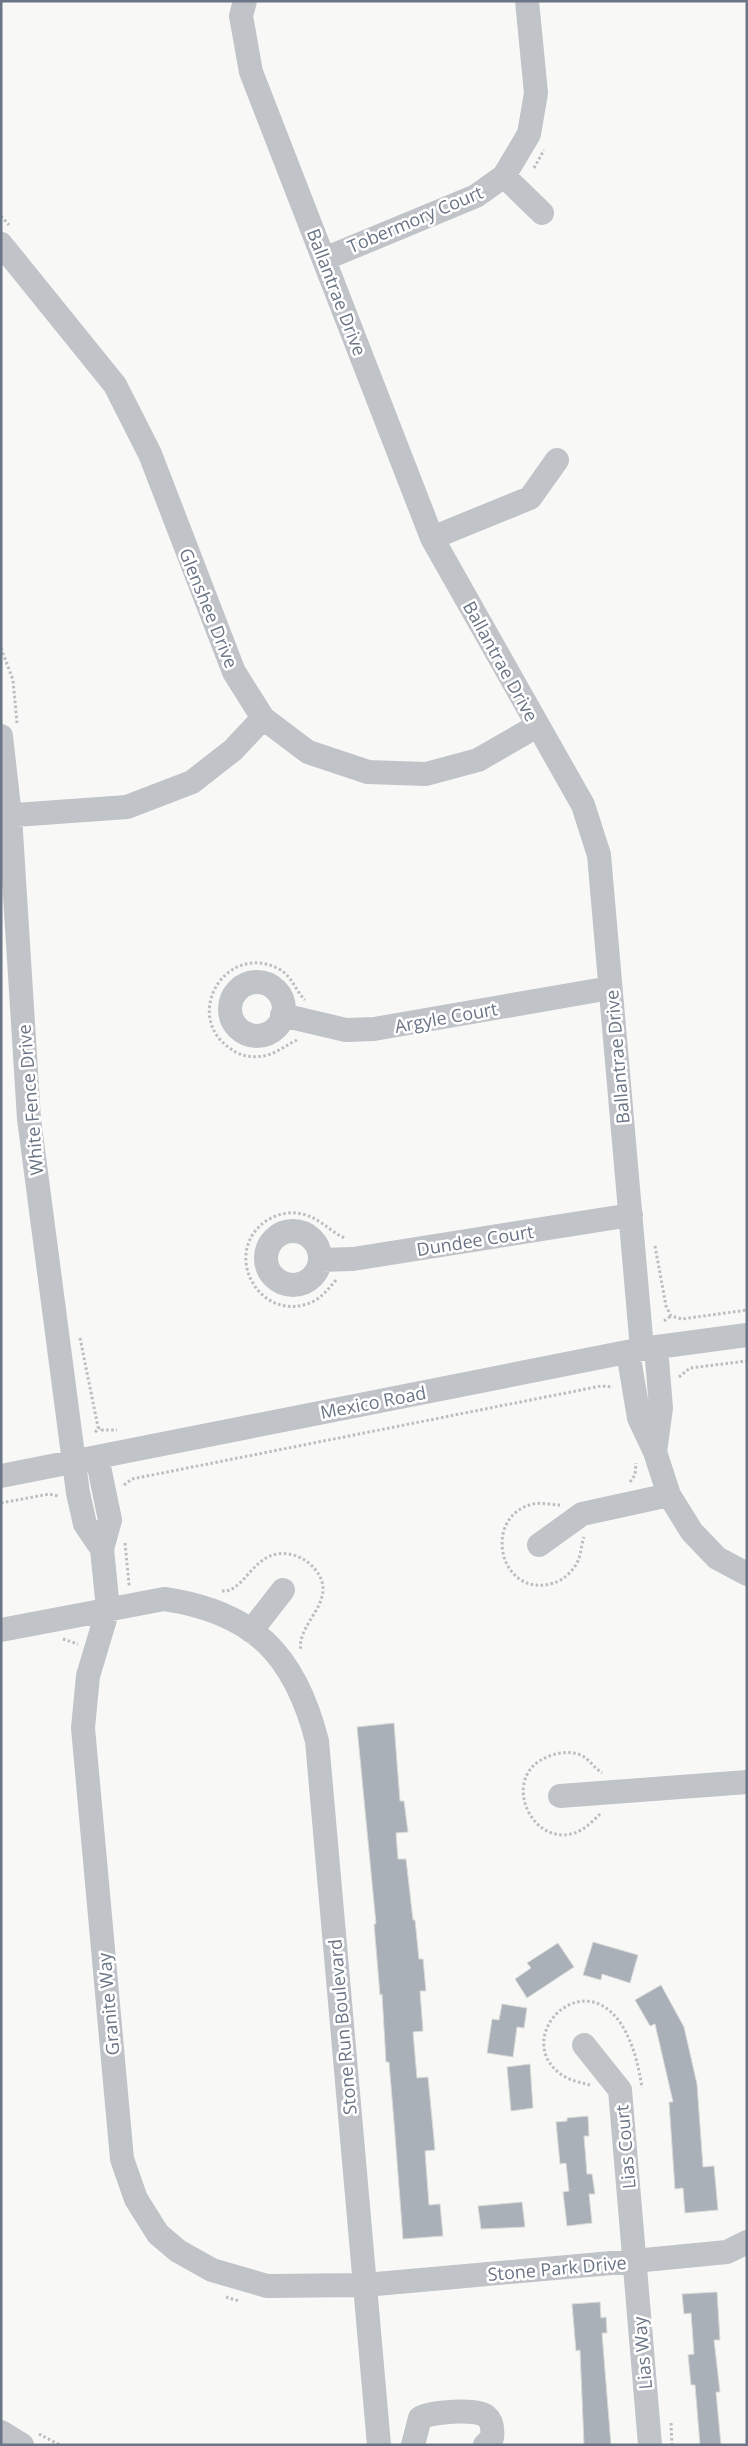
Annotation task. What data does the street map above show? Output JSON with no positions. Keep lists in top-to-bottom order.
{
  "streets": {
    "street": [
      "Tobermory Court",
      "Ballantrae Drive",
      "Glenshee Drive",
      "Argyle Court",
      "White Fence Drive",
      "Dundee Court",
      "Mexico Road",
      "Granite Way",
      "Stone Run Boulevard",
      "Lias Court",
      "Stone Park Drive",
      "Lias Way"
    ]
  },
  "crossings": [
    ["Tobermory Court", "Ballantrae Drive"],
    ["Ballantrae Drive", "Glenshee Drive"],
    ["Ballantrae Drive", "Argyle Court"],
    ["Ballantrae Drive", "Dundee Court"],
    ["Ballantrae Drive", "Mexico Road"],
    ["White Fence Drive", "Mexico Road"],
    ["White Fence Drive", "Granite Way"],
    ["Mexico Road", "Granite Way"],
    ["Granite Way", "Stone Run Boulevard"],
    ["Granite Way", "Stone Park Drive"],
    ["Stone Run Boulevard", "Stone Park Drive"],
    ["Lias Court", "Stone Park Drive"],
    ["Lias Court", "Lias Way"],
    ["Stone Park Drive", "Lias Way"]
  ]
}
